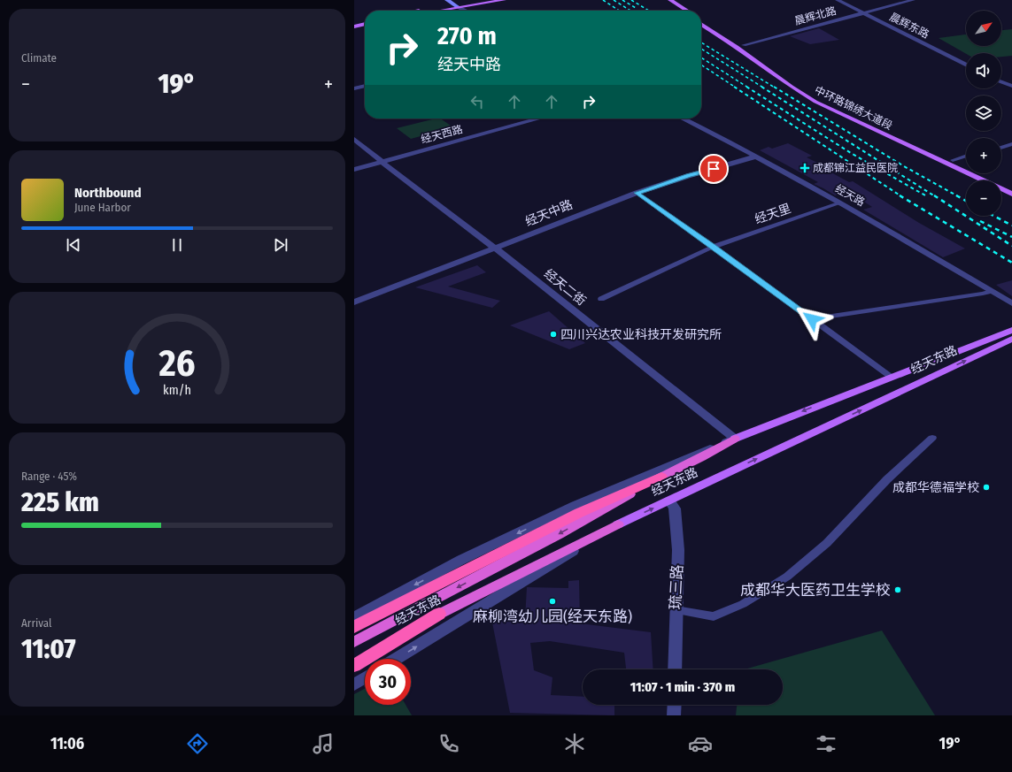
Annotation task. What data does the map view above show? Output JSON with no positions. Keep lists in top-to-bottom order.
{
  "streets": {
    "highway": ["经天东路"],
    "main road": ["中环路锦绣大道段"],
    "street": [
      "晨辉北路",
      "晨辉东路",
      "经天西路",
      "经天路",
      "经天中路",
      "经天里",
      "经天二街",
      "琉三路"
    ]
  },
  "crossings": [
    ["晨辉北路", "晨辉东路"],
    ["晨辉北路", "中环路锦绣大道段"],
    ["经天西路", "经天二街"],
    ["经天路", "经天中路"],
    ["经天路", "经天里"],
    ["经天中路", "经天二街"],
    ["经天二街", "经天东路"],
    ["经天东路", "琉三路"]
  ],
  "places": {
    "health": ["成都锦江益民医院"],
    "other": [
      "四川兴达农业科技开发研究所",
      "成都华德福学校",
      "成都华大医药卫生学校",
      "麻柳湾幼儿园(经天东路)"
    ]
  },
  "north": "top right",
  "page": {
    "tile": [
      "Climate",
      ["Range · 45%", "225 km"],
      ["Arrival", "11:07"]
    ],
    "map_buttons": ["+", "−"],
    "turn": ["270 m", "经天中路"],
    "heat": ["−", "19°", "+"],
    "song": ["Northbound", "June Harbor"],
    "limit": "30",
    "trip": "11:07 · 1 min · 370 m",
    "tabs": ["11:06", "19°"],
    "gauge": ["26", "km/h"]
  }
}
